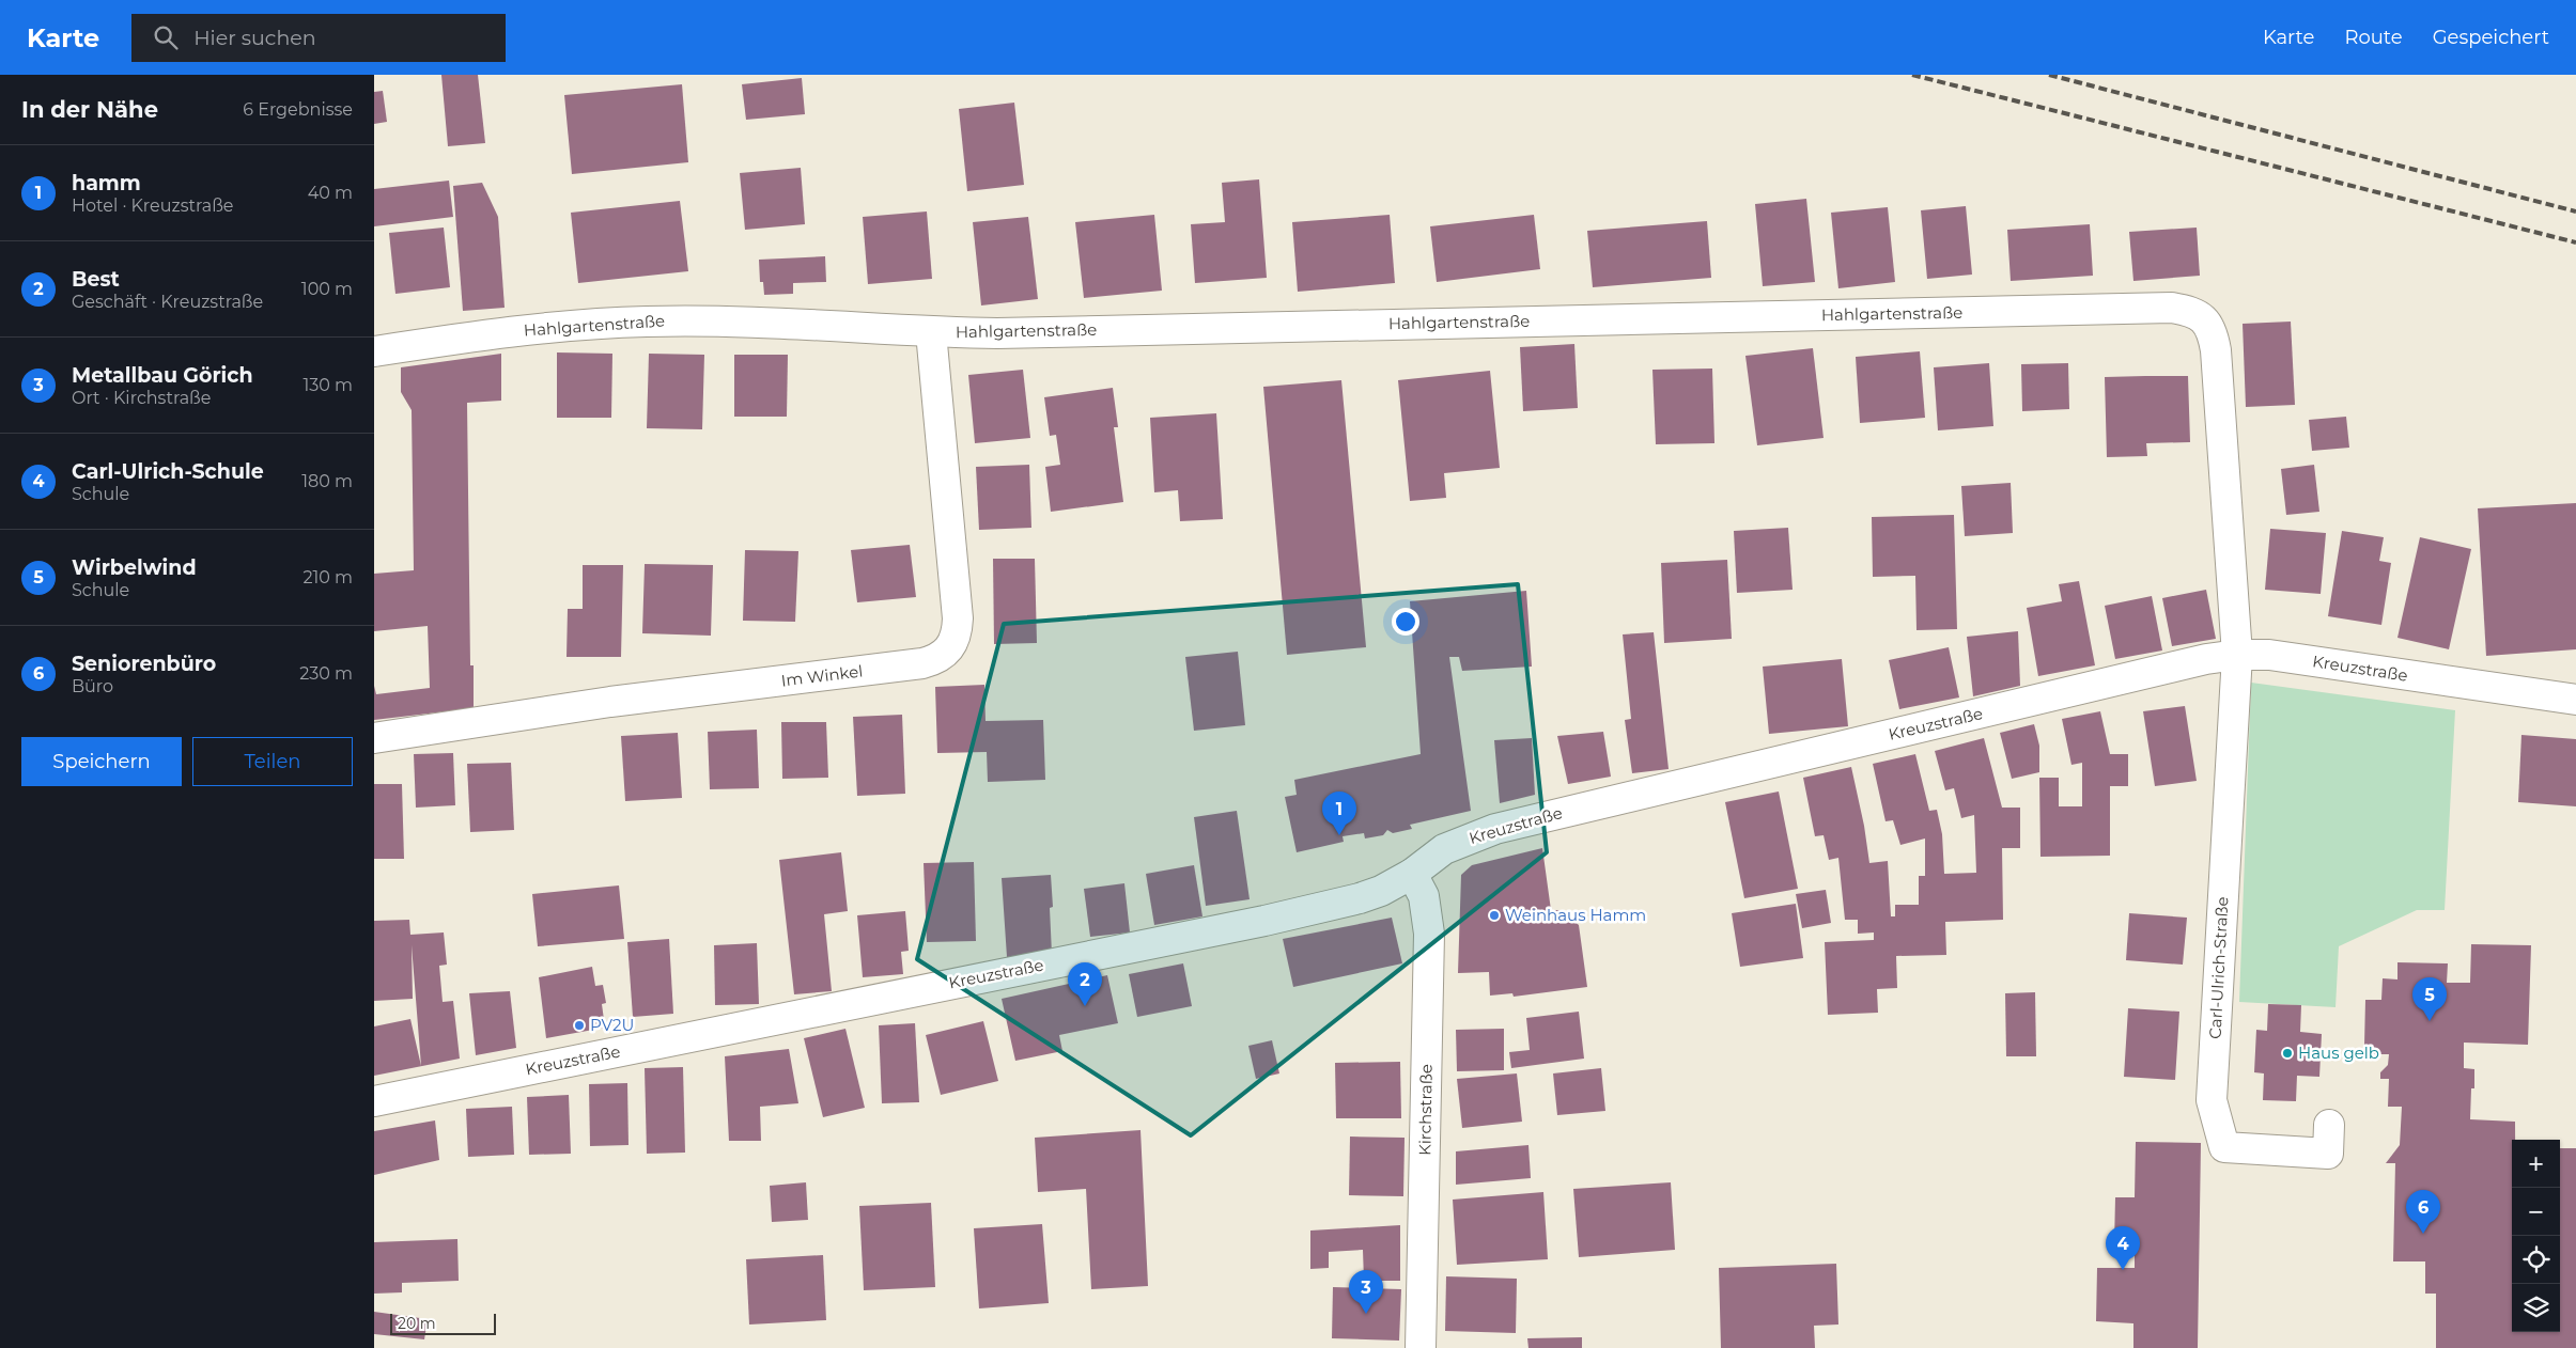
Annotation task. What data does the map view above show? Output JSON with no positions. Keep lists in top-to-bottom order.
{
  "streets": {
    "street": [
      "Hahlgartenstraße",
      "Kreuzstraße",
      "Im Winkel",
      "Carl-Ulrich-Straße",
      "Kirchstraße"
    ]
  },
  "crossings": [
    ["Hahlgartenstraße", "Kreuzstraße"],
    ["Hahlgartenstraße", "Im Winkel"],
    ["Hahlgartenstraße", "Carl-Ulrich-Straße"],
    ["Kreuzstraße", "Carl-Ulrich-Straße"],
    ["Kreuzstraße", "Kirchstraße"]
  ],
  "places": ["Weinhaus Hamm", "PV2U", "Haus gelb"],
  "scale_bar": "20 m",
  "page": {
    "header": "Karte",
    "search": "Hier suchen",
    "nav": ["Karte", "Route", "Gespeichert"],
    "heading": ["In der Nähe", "6 Ergebnisse"],
    "list": [
      {
        "mark": "1",
        "name": "hamm",
        "note": "Hotel · Kreuzstraße",
        "value": "40 m"
      },
      {
        "mark": "2",
        "name": "Best",
        "note": "Geschäft · Kreuzstraße",
        "value": "100 m"
      },
      {
        "mark": "3",
        "name": "Metallbau Görich",
        "note": "Ort · Kirchstraße",
        "value": "130 m"
      },
      {
        "mark": "4",
        "name": "Carl-Ulrich-Schule",
        "note": "Schule",
        "value": "180 m"
      },
      {
        "mark": "5",
        "name": "Wirbelwind",
        "note": "Schule",
        "value": "210 m"
      },
      {
        "mark": "6",
        "name": "Seniorenbüro",
        "note": "Büro",
        "value": "230 m"
      }
    ],
    "buttons": ["Speichern", "Teilen"],
    "pins": [
      "1",
      "2",
      "5",
      "6",
      "4",
      "3"
    ],
    "map_buttons": ["+", "−"],
    "scale": "20 m"
  }
}
